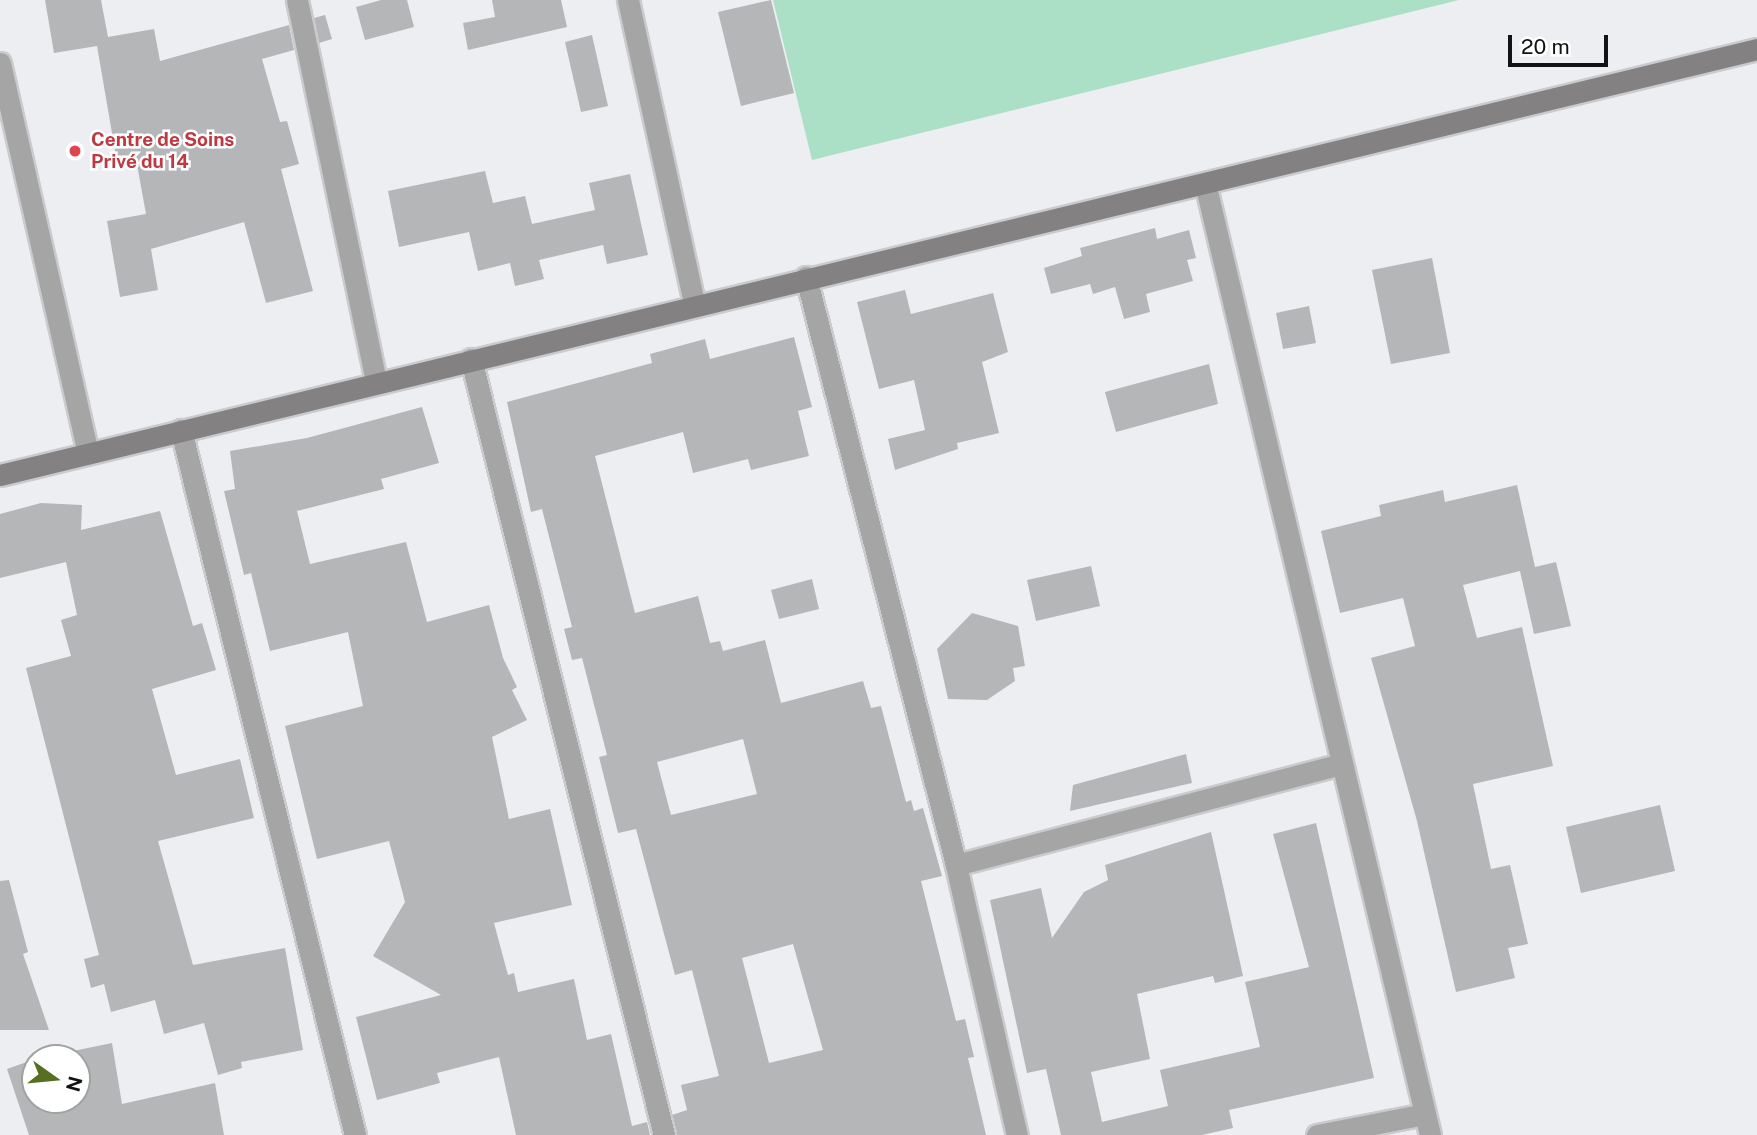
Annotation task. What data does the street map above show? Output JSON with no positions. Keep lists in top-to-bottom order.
{
  "places": ["Centre de Soins Privé du 14"],
  "scale_bar": "20 m",
  "north": "right"
}
